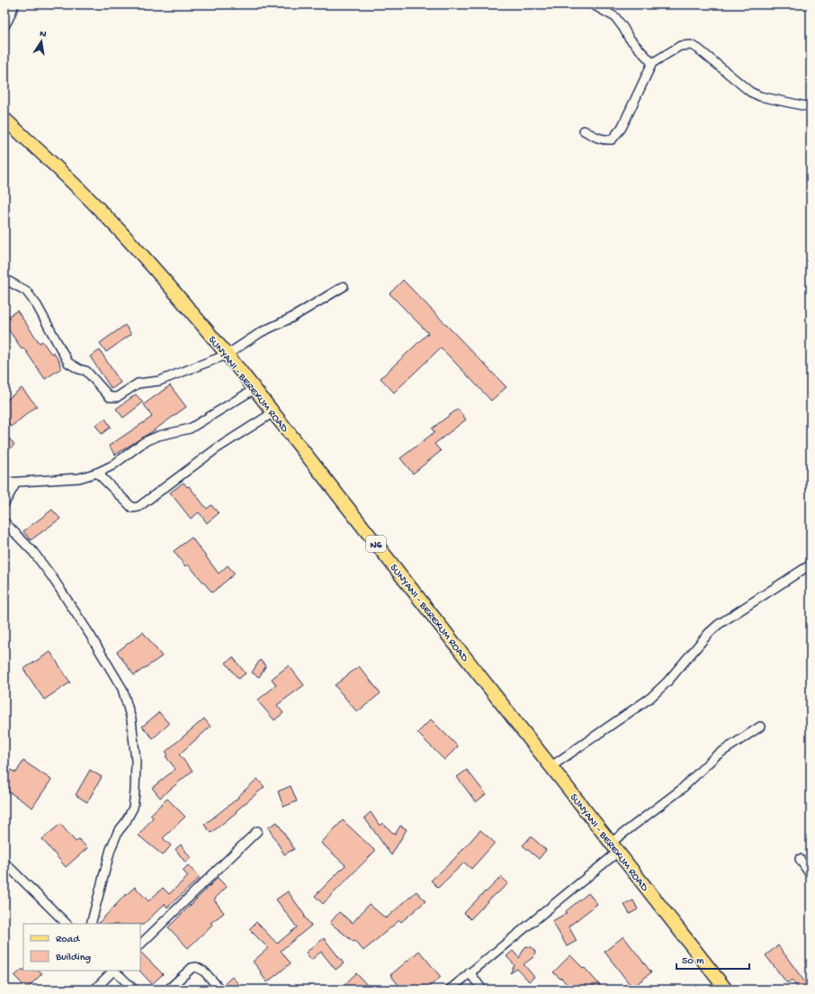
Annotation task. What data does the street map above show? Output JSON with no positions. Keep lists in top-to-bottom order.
{
  "streets": {
    "main road": ["SUNYANI - BEREKUM ROAD", "N6"]
  },
  "legend": ["Road", "Building"],
  "scale_bar": "50 m",
  "north": "top"
}
